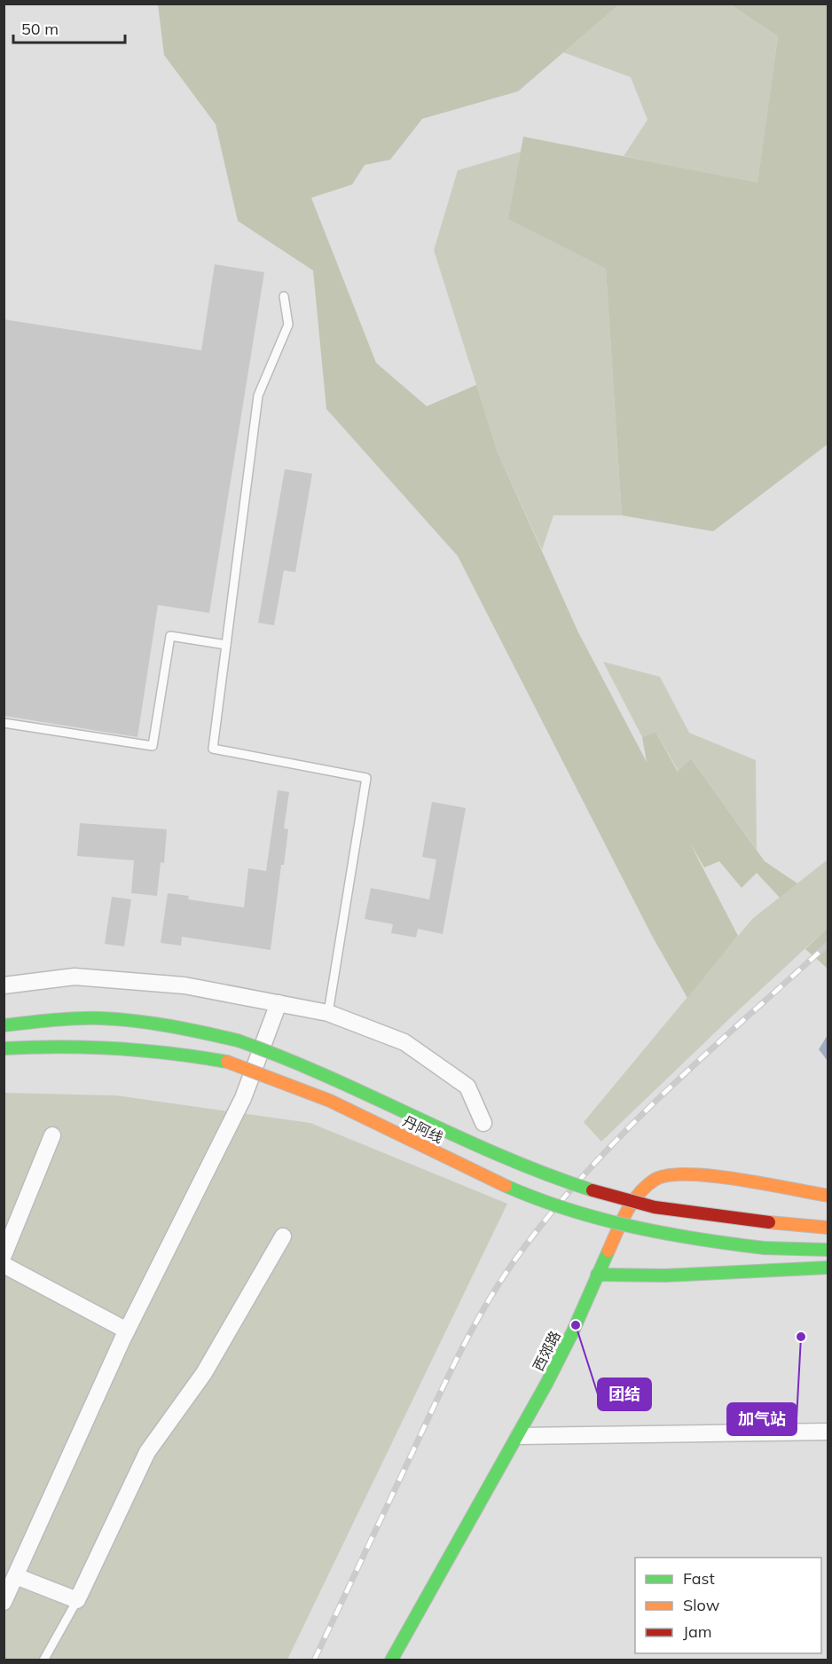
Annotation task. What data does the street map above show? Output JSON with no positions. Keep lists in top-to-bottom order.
{
  "streets": {
    "main road": ["丹阿线", "西郊路"]
  },
  "places": ["团结", "加气站"],
  "legend": ["Fast", "Slow", "Jam"],
  "scale_bar": "50 m"
}
